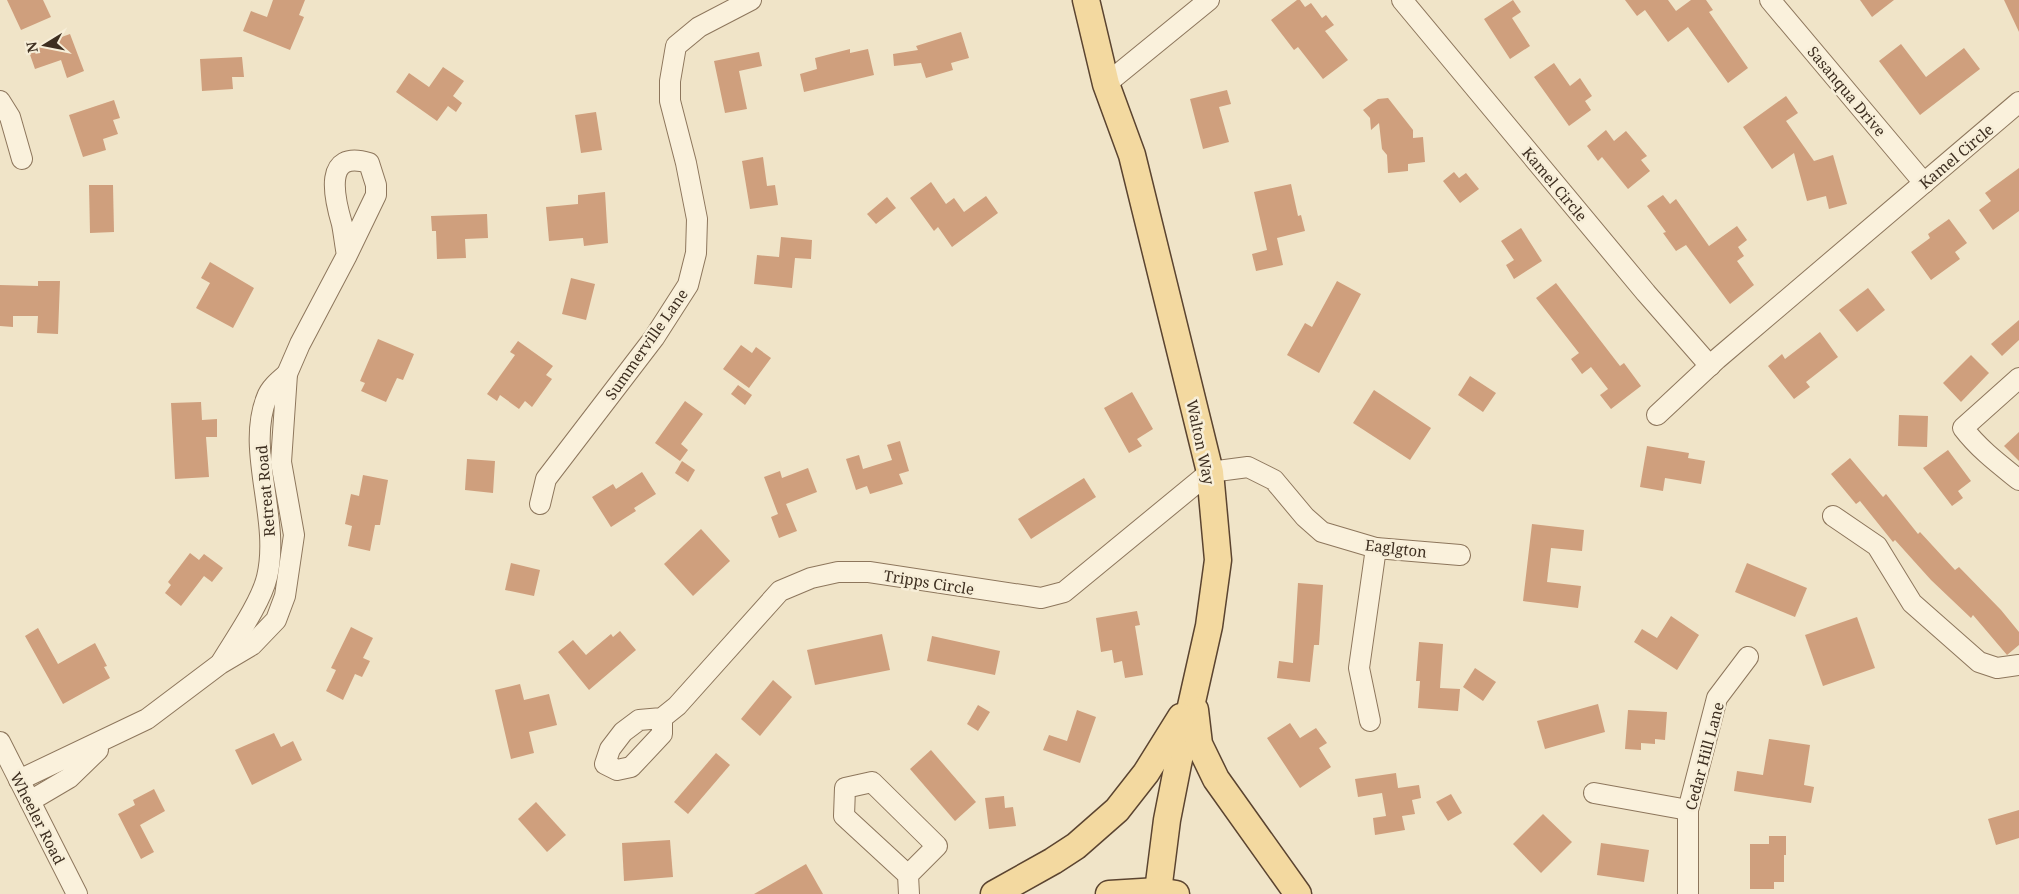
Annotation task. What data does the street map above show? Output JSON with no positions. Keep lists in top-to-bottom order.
{
  "streets": {
    "main road": ["Walton Way"],
    "street": [
      "Sasanqua Drive",
      "Kamel Circle",
      "Summerville Lane",
      "Retreat Road",
      "Eaglgton",
      "Tripps Circle",
      "Cedar Hill Lane",
      "Wheeler Road"
    ]
  },
  "crossings": [
    ["Sasanqua Drive", "Kamel Circle"],
    ["Walton Way", "Eaglgton"],
    ["Walton Way", "Tripps Circle"],
    ["Retreat Road", "Wheeler Road"],
    ["Eaglgton", "Tripps Circle"]
  ],
  "north": "left"
}
